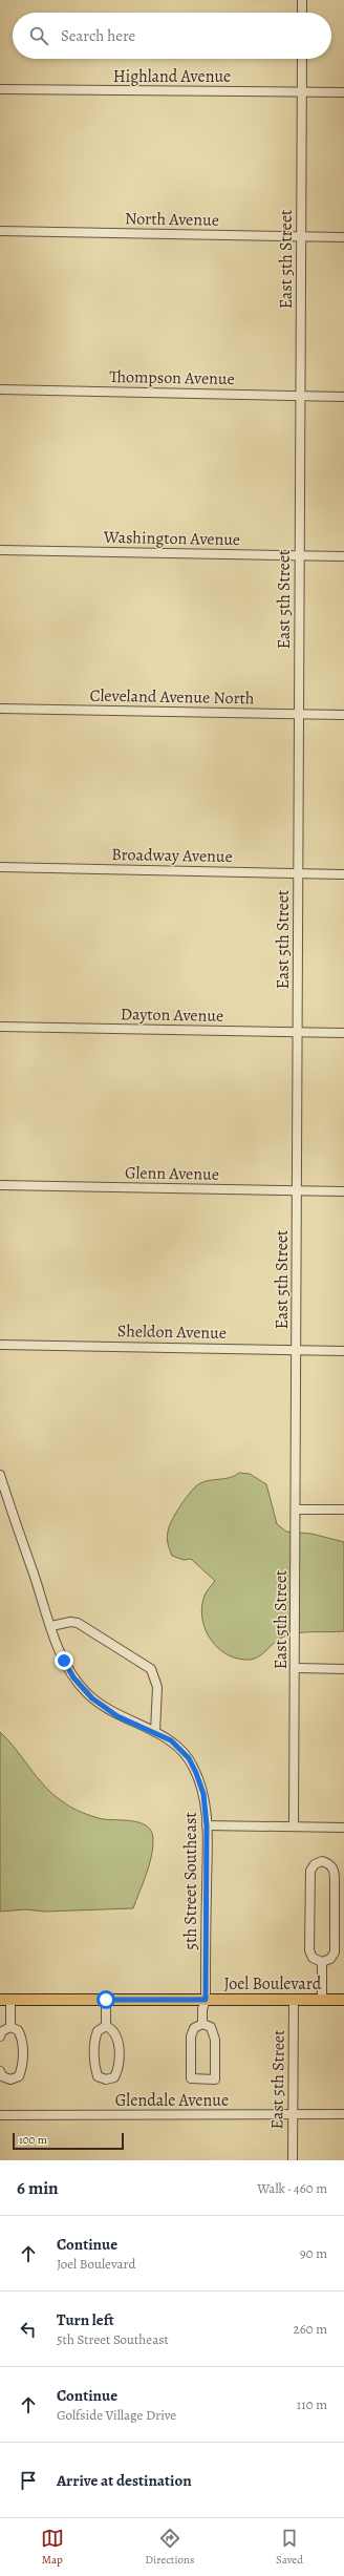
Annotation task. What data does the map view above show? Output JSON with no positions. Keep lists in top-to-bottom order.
{
  "streets": {
    "main road": ["Joel Boulevard"],
    "street": [
      "Highland Avenue",
      "North Avenue",
      "East 5th Street",
      "Thompson Avenue",
      "Washington Avenue",
      "Cleveland Avenue North",
      "Broadway Avenue",
      "Dayton Avenue",
      "Glenn Avenue",
      "Sheldon Avenue",
      "5th Street Southeast",
      "Glendale Avenue"
    ]
  },
  "crossings": [
    ["Highland Avenue", "East 5th Street"],
    ["North Avenue", "East 5th Street"],
    ["East 5th Street", "Thompson Avenue"],
    ["East 5th Street", "Washington Avenue"],
    ["East 5th Street", "Cleveland Avenue North"],
    ["East 5th Street", "Broadway Avenue"],
    ["East 5th Street", "Dayton Avenue"],
    ["East 5th Street", "Glenn Avenue"],
    ["East 5th Street", "Sheldon Avenue"],
    ["East 5th Street", "Joel Boulevard"],
    ["East 5th Street", "Glendale Avenue"],
    ["5th Street Southeast", "Joel Boulevard"]
  ],
  "scale_bar": "100 m",
  "page": {
    "search": "Search here",
    "scale": "100 m",
    "heading": ["6 min", "Walk · 460 m"],
    "list": [
      ["Continue", "Joel Boulevard", "90 m"],
      ["Turn left", "5th Street Southeast", "260 m"],
      ["Continue", "Golfside Village Drive", "110 m"],
      "Arrive at destination"
    ],
    "nav": ["Map", "Directions", "Saved"]
  }
}
